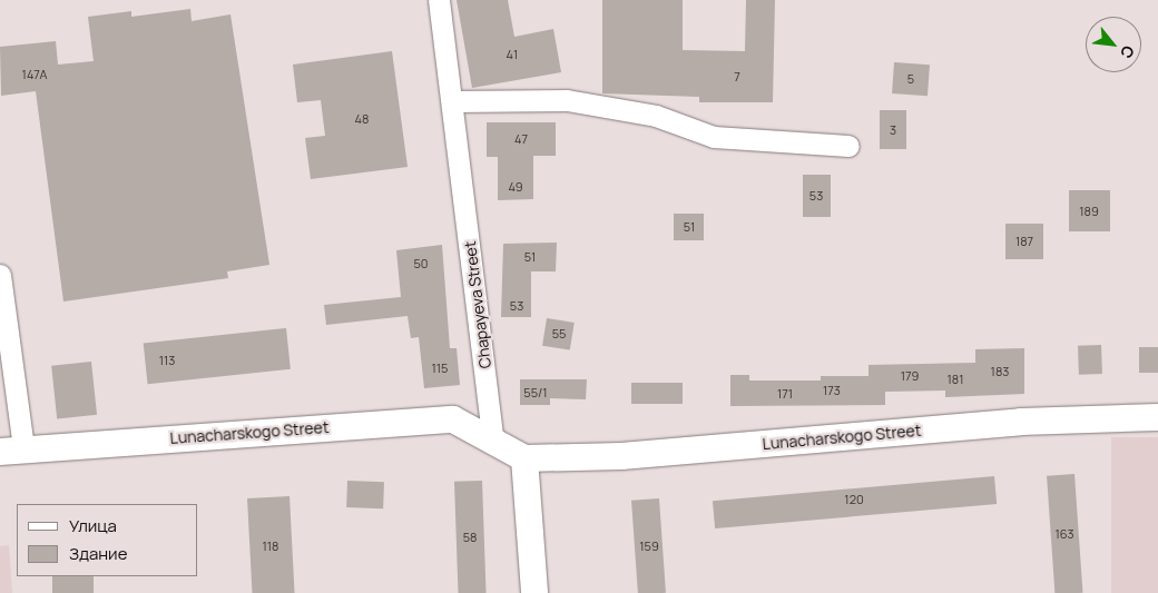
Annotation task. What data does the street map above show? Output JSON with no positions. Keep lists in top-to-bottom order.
{
  "streets": {
    "street": ["Chapayeva Street", "Lunacharskogo Street"]
  },
  "crossings": [
    ["Chapayeva Street", "Lunacharskogo Street"]
  ],
  "house_numbers": [
    "41",
    "147А",
    "7",
    "5",
    "48",
    "3",
    "47",
    "49",
    "53",
    "189",
    "51",
    "187",
    "51",
    "50",
    "53",
    "55",
    "113",
    "115",
    "183",
    "179",
    "181",
    "173",
    "55/1",
    "171",
    "120",
    "163",
    "58",
    "118",
    "159"
  ],
  "legend": ["Улица", "Здание"],
  "north": "bottom right"
}
